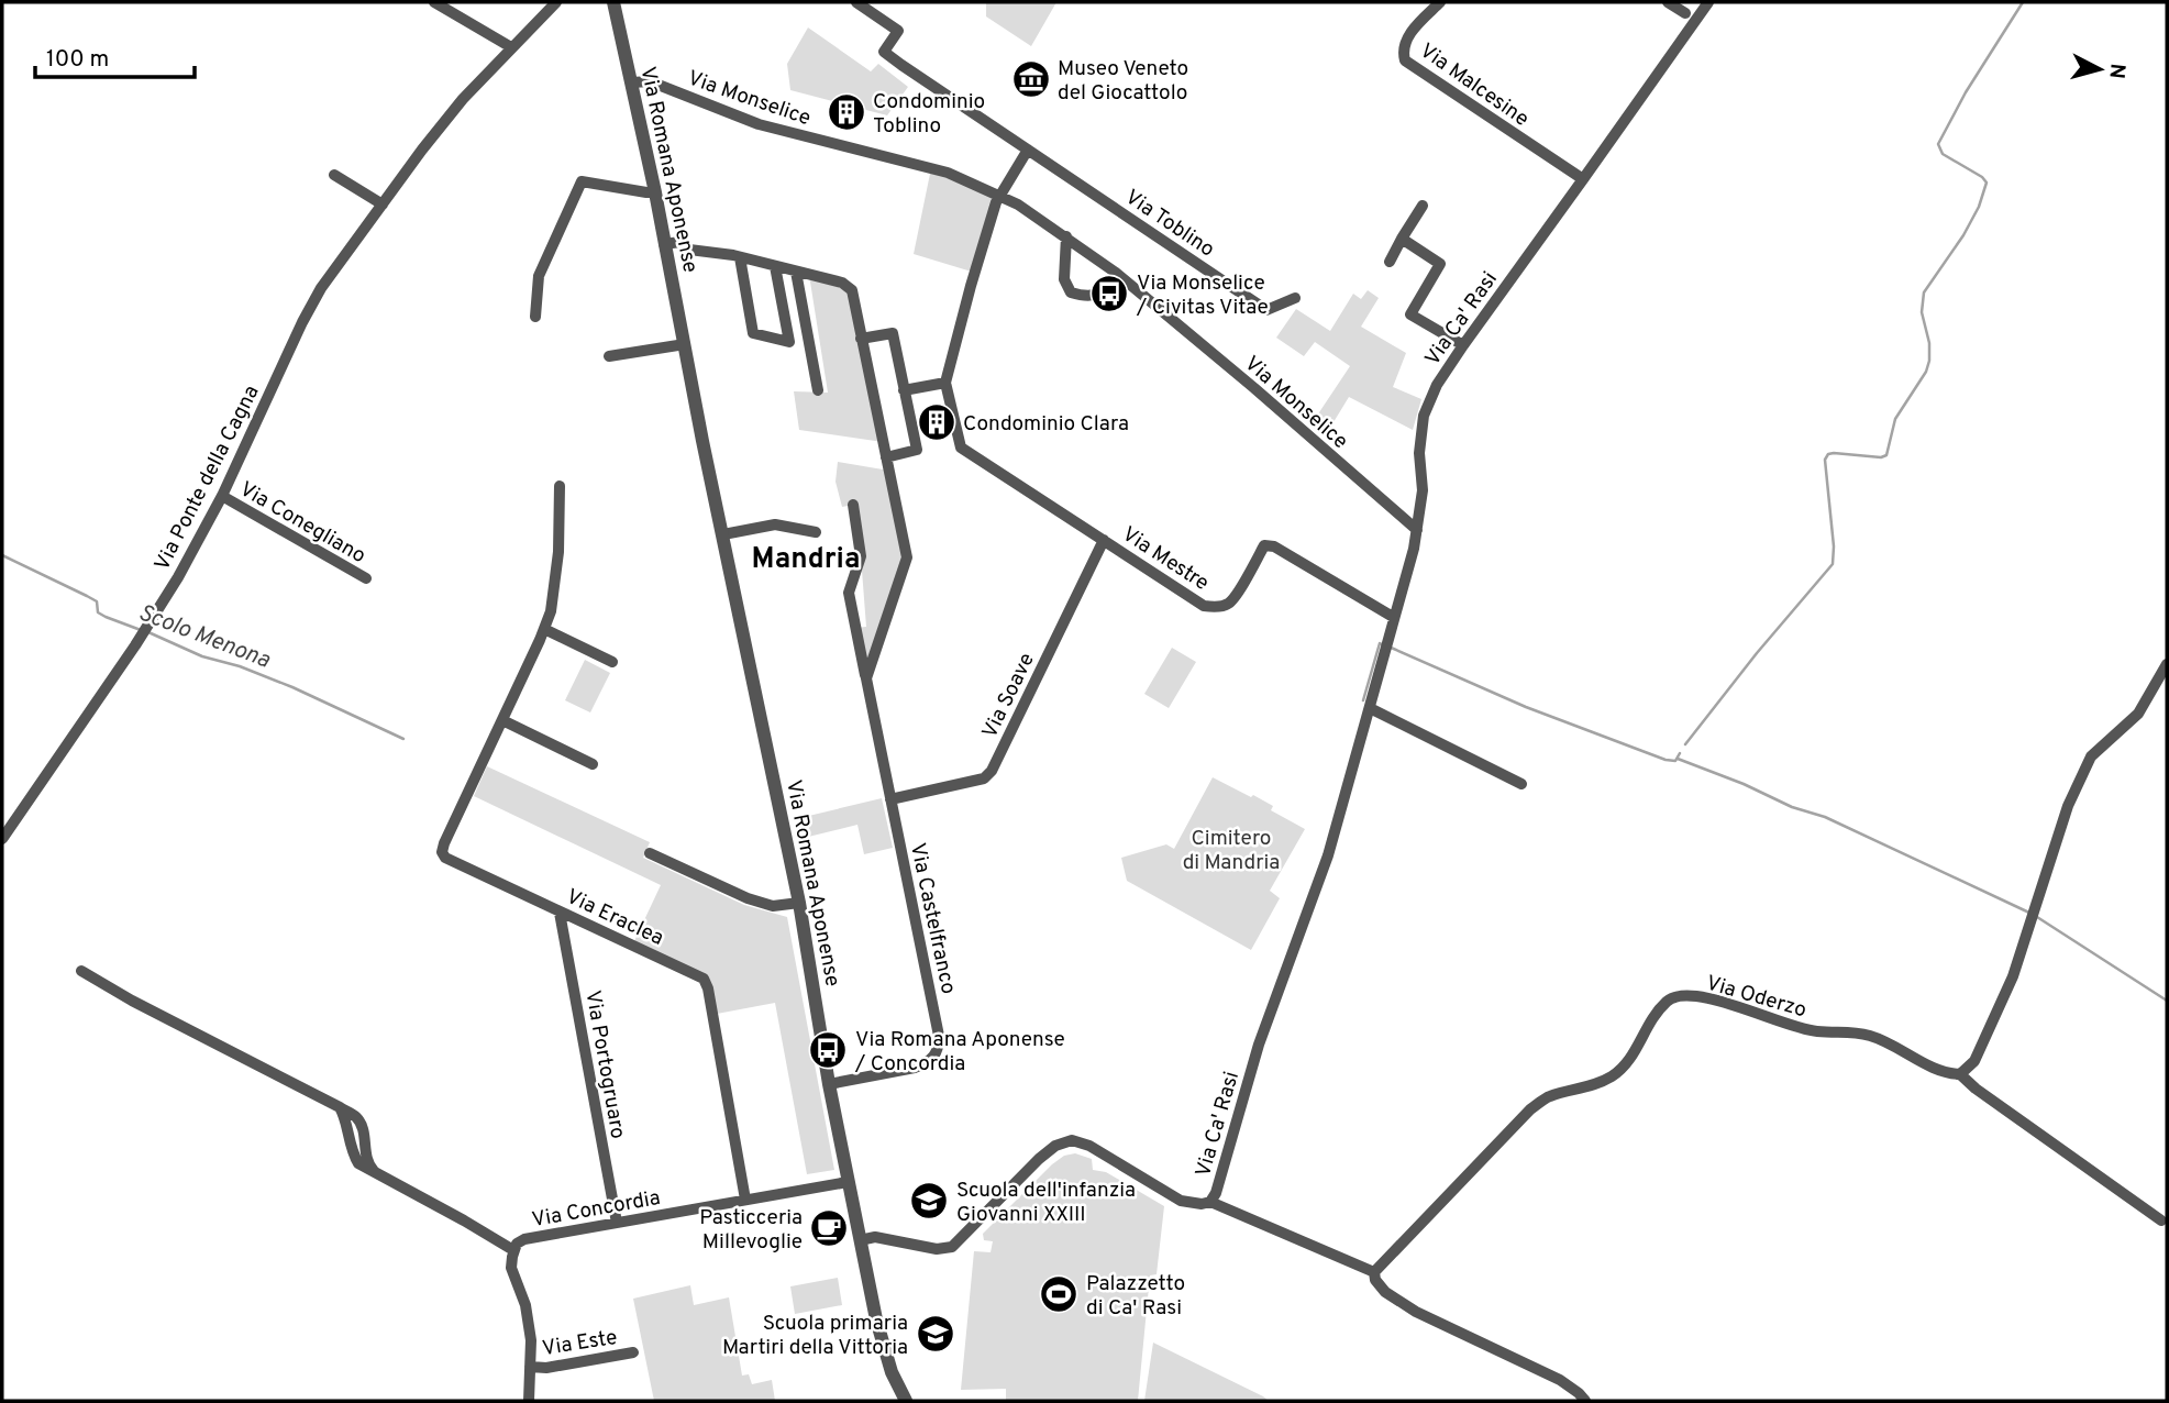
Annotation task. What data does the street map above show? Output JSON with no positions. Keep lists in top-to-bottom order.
{
  "streets": {
    "street": [
      "Via Malcesine",
      "Via Monselice",
      "Via Romana Aponense",
      "Via Toblino",
      "Via Ca' Rasi",
      "Via Ponte della Cagna",
      "Via Conegliano",
      "Via Mestre",
      "Via Soave",
      "Via Eraclea",
      "Via Castelfranco",
      "Via Oderzo",
      "Via Portogruaro",
      "Via Concordia",
      "Via Este"
    ]
  },
  "crossings": [
    ["Via Malcesine", "Via Ca' Rasi"],
    ["Via Monselice", "Via Romana Aponense"],
    ["Via Monselice", "Via Ca' Rasi"],
    ["Via Monselice", "Via Mestre"],
    ["Via Romana Aponense", "Via Ca' Rasi"],
    ["Via Romana Aponense", "Via Castelfranco"],
    ["Via Romana Aponense", "Via Concordia"],
    ["Via Ca' Rasi", "Via Mestre"],
    ["Via Ponte della Cagna", "Via Conegliano"],
    ["Via Mestre", "Via Soave"],
    ["Via Soave", "Via Castelfranco"],
    ["Via Eraclea", "Via Portogruaro"],
    ["Via Eraclea", "Via Concordia"],
    ["Via Portogruaro", "Via Concordia"],
    ["Via Concordia", "Via Este"]
  ],
  "districts": ["Mandria"],
  "water": ["Scolo Menona"],
  "parks": ["Cimitero di Mandria"],
  "places": {
    "museum": ["Museo Veneto del Giocattolo"],
    "building": ["Condominio Toblino", "Condominio Clara"],
    "bus stop": ["Via Monselice / Civitas Vitae", "Via Romana Aponense / Concordia"],
    "school or university": ["Scuola dell'infanzia Giovanni XXIII", "Scuola primaria Martiri della Vittoria"],
    "cafe": ["Pasticceria Millevoglie"],
    "sports": ["Palazzetto di Ca' Rasi"]
  },
  "scale_bar": "100 m",
  "north": "right"
}
